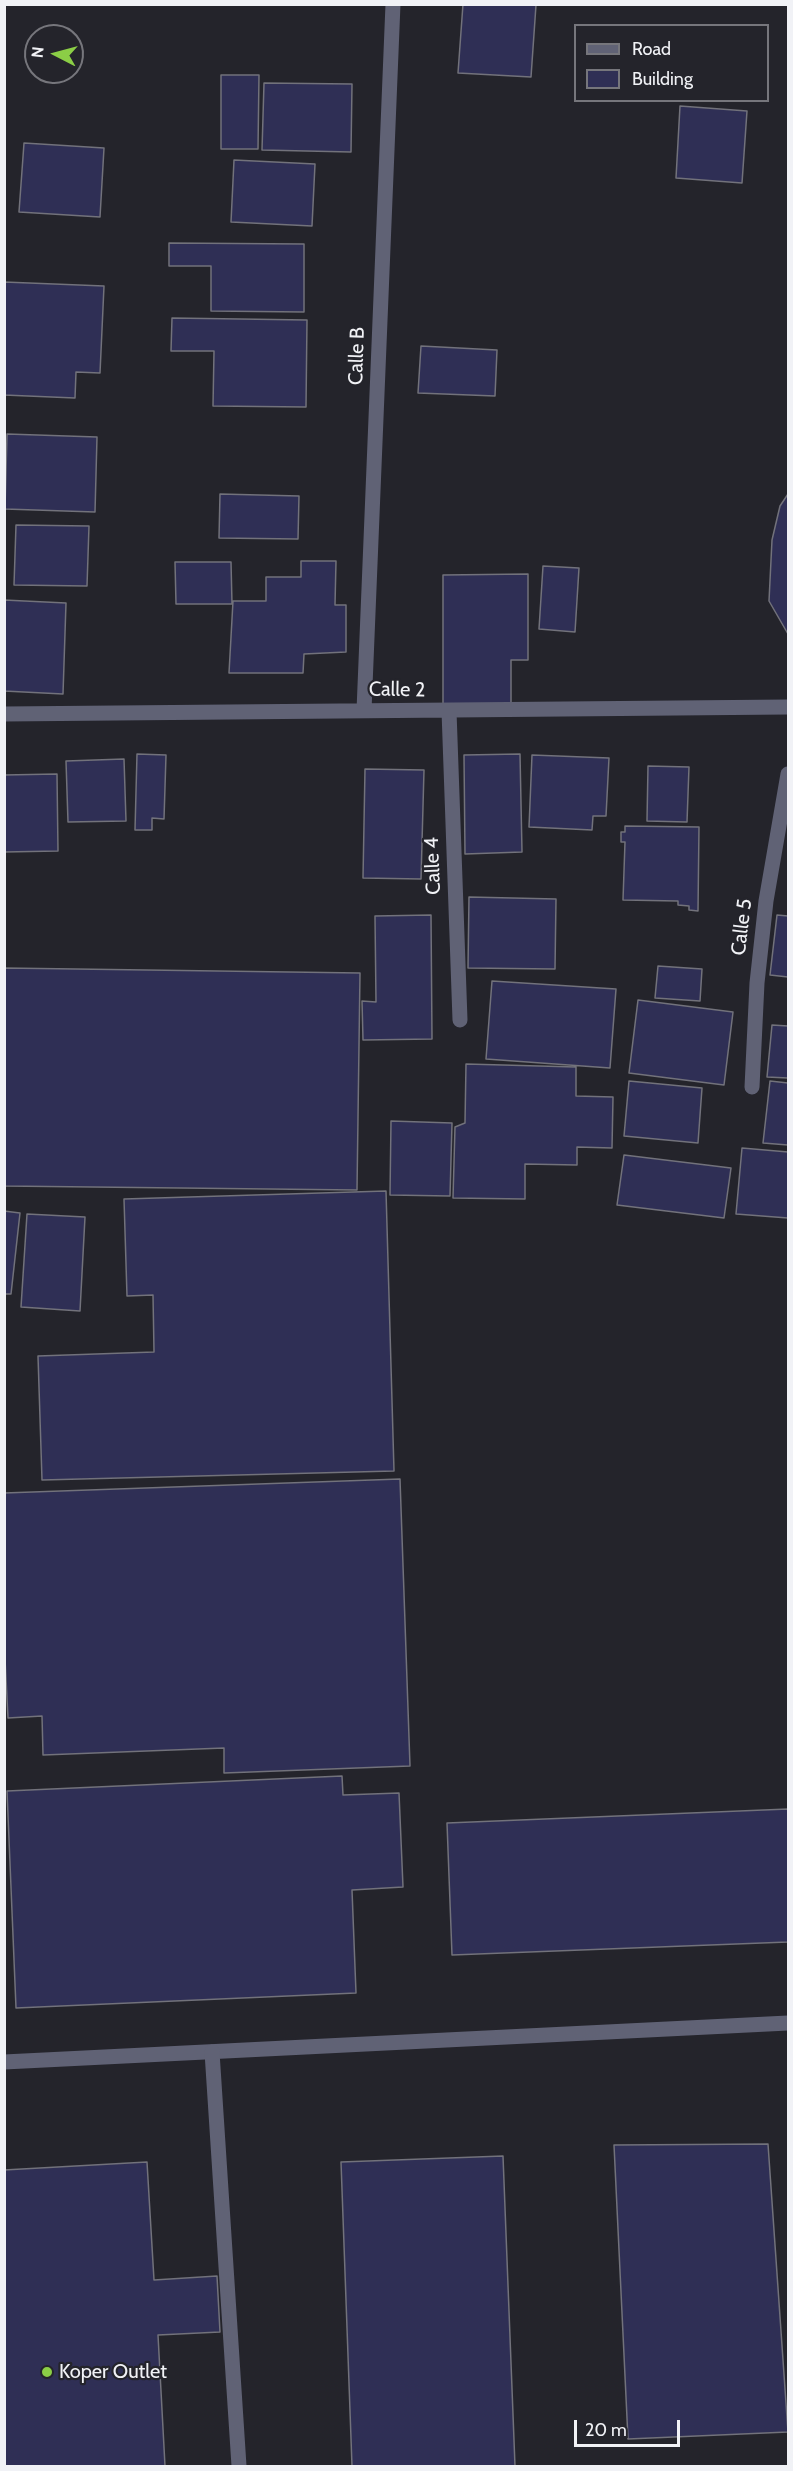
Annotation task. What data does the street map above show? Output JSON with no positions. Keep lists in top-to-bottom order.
{
  "streets": {
    "street": [
      "Calle B",
      "Calle 2",
      "Calle 4",
      "Calle 5"
    ]
  },
  "crossings": [
    ["Calle B", "Calle 2"],
    ["Calle 2", "Calle 4"]
  ],
  "places": ["Koper Outlet"],
  "legend": ["Road", "Building"],
  "scale_bar": "20 m",
  "north": "left"
}
